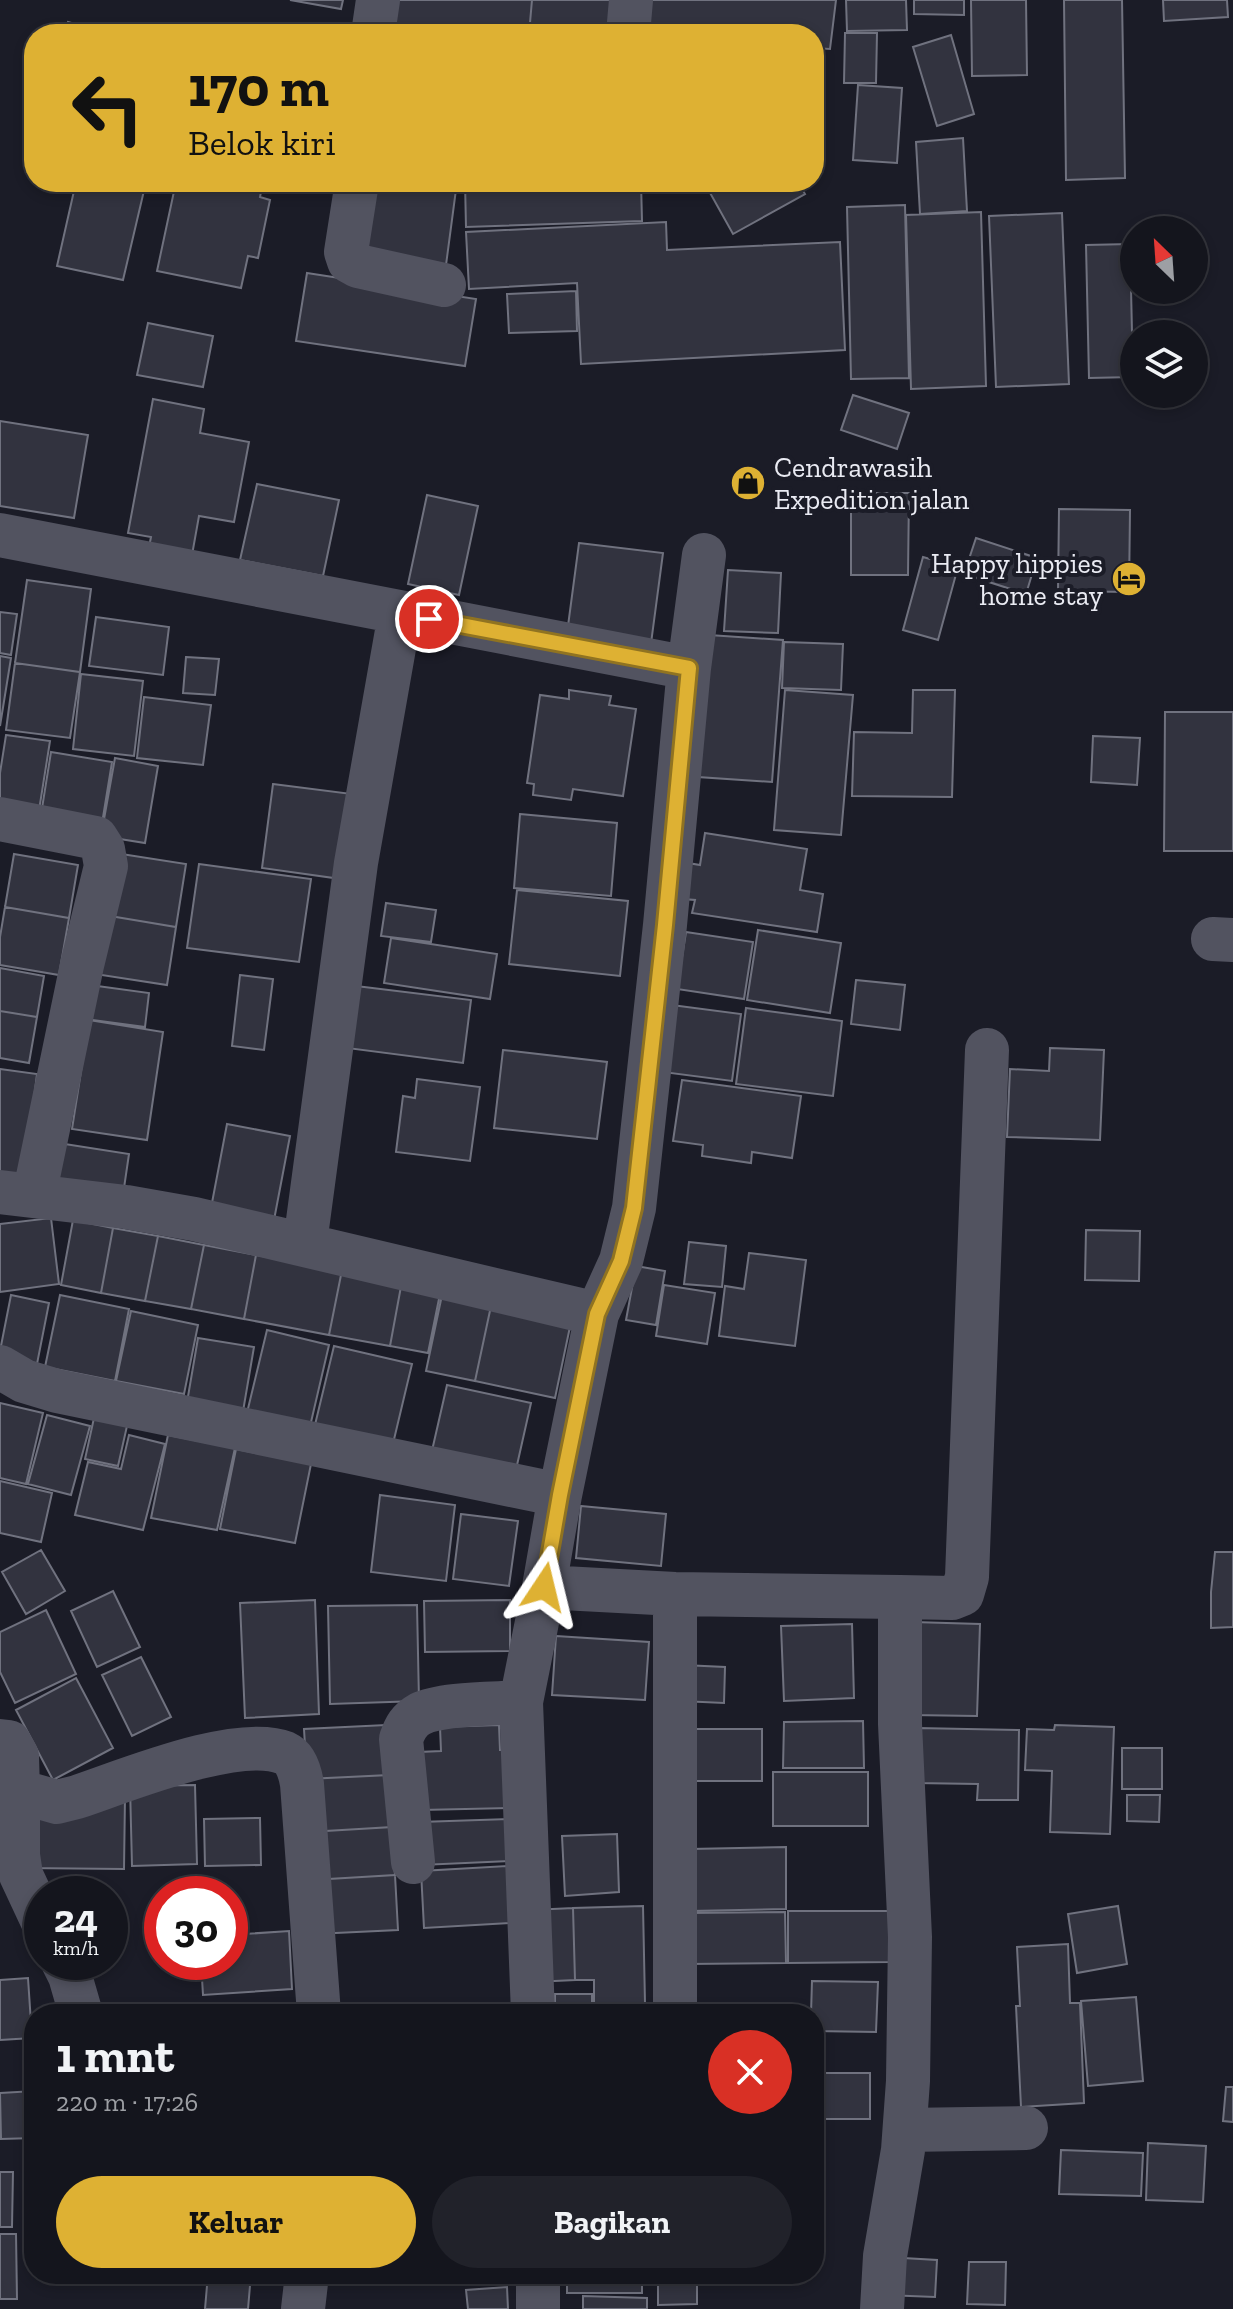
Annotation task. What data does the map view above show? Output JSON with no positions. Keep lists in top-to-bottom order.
{
  "places": {
    "shop": ["Cendrawasih Expedition jalan"],
    "hotel": ["Happy hippies home stay"]
  },
  "north": "top left",
  "page": {
    "turn": ["170 m", "Belok kiri"],
    "speed": "24 km/h",
    "limit": "30",
    "heading": ["1 mnt", "220 m · 17:26"],
    "buttons": ["Keluar", "Bagikan"]
  }
}
